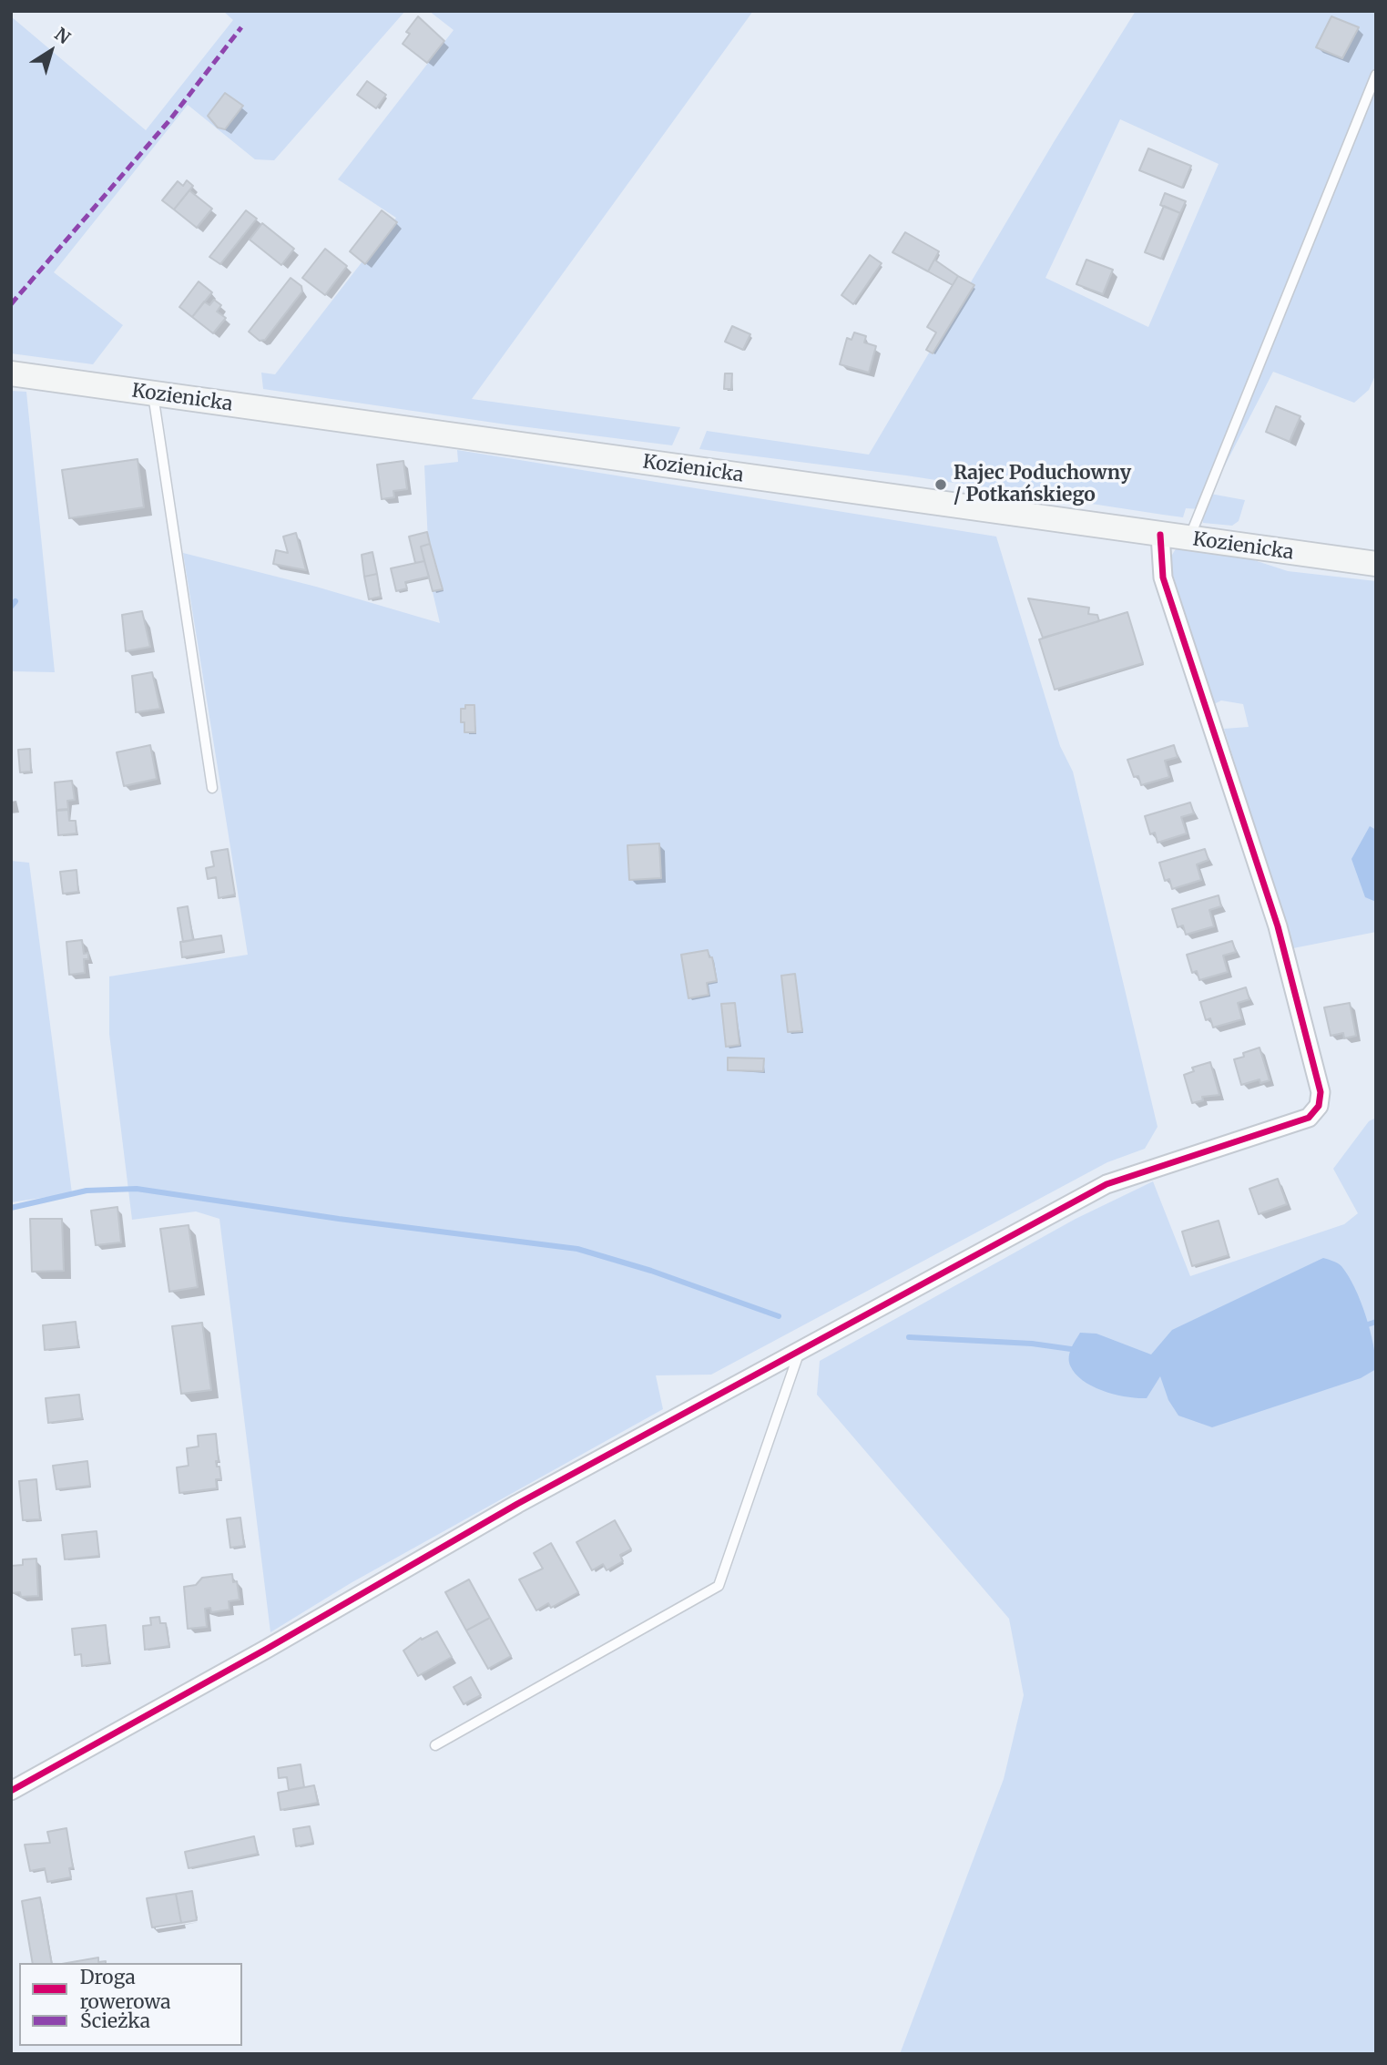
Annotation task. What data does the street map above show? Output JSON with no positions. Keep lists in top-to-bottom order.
{
  "streets": {
    "main road": ["Kozienicka"]
  },
  "places": ["Rajec Poduchowny / Potkańskiego"],
  "legend": ["Droga rowerowa", "Ścieżka"],
  "north": "top right"
}
